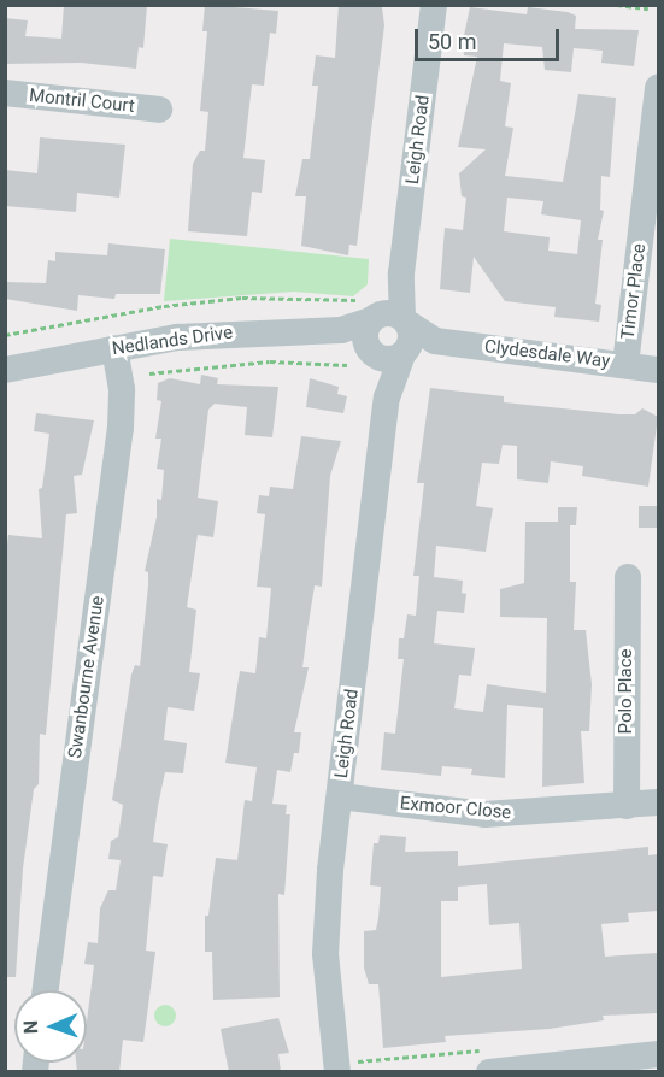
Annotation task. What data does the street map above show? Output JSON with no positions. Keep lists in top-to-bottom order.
{
  "streets": {
    "street": [
      "Montril Court",
      "Leigh Road",
      "Timor Place",
      "Nedlands Drive",
      "Clydesdale Way",
      "Swanbourne Avenue",
      "Polo Place",
      "Exmoor Close"
    ]
  },
  "crossings": [
    ["Leigh Road", "Clydesdale Way"],
    ["Leigh Road", "Exmoor Close"],
    ["Timor Place", "Clydesdale Way"],
    ["Nedlands Drive", "Clydesdale Way"],
    ["Nedlands Drive", "Swanbourne Avenue"],
    ["Polo Place", "Exmoor Close"]
  ],
  "scale_bar": "50 m",
  "north": "left"
}
